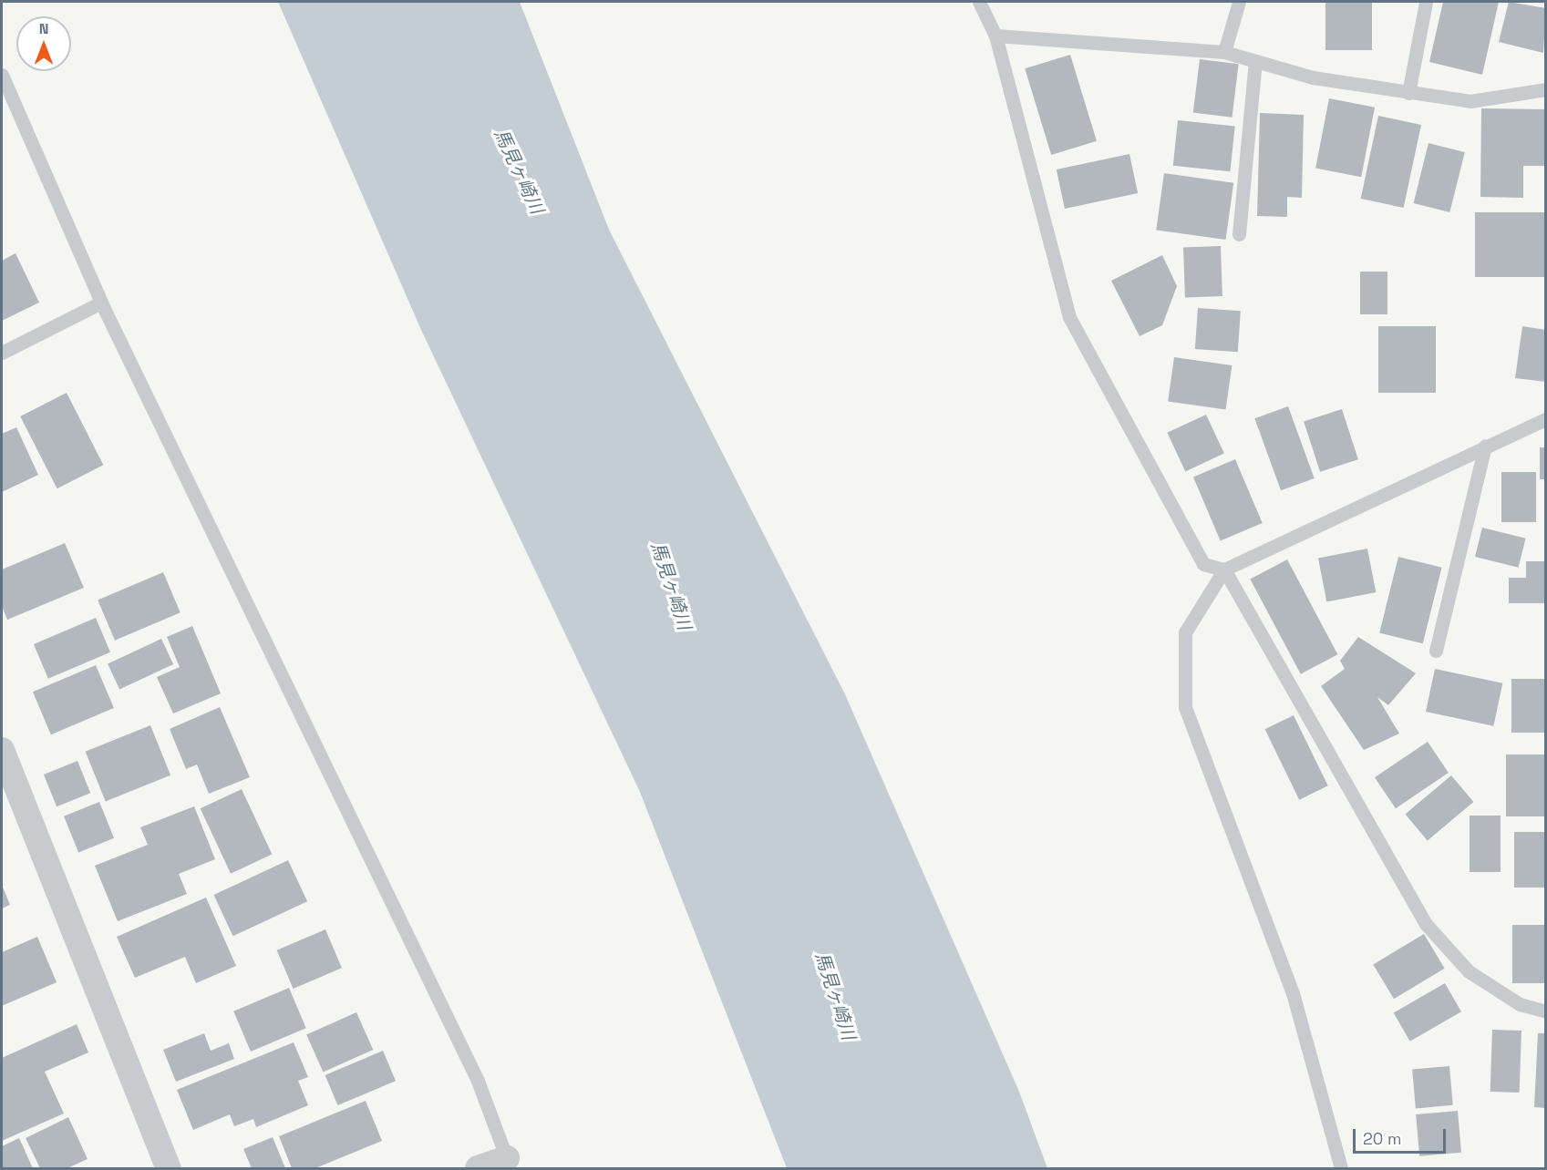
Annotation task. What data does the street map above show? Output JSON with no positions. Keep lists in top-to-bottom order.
{
  "water": ["馬見ヶ崎川"],
  "scale_bar": "20 m",
  "north": "top"
}
